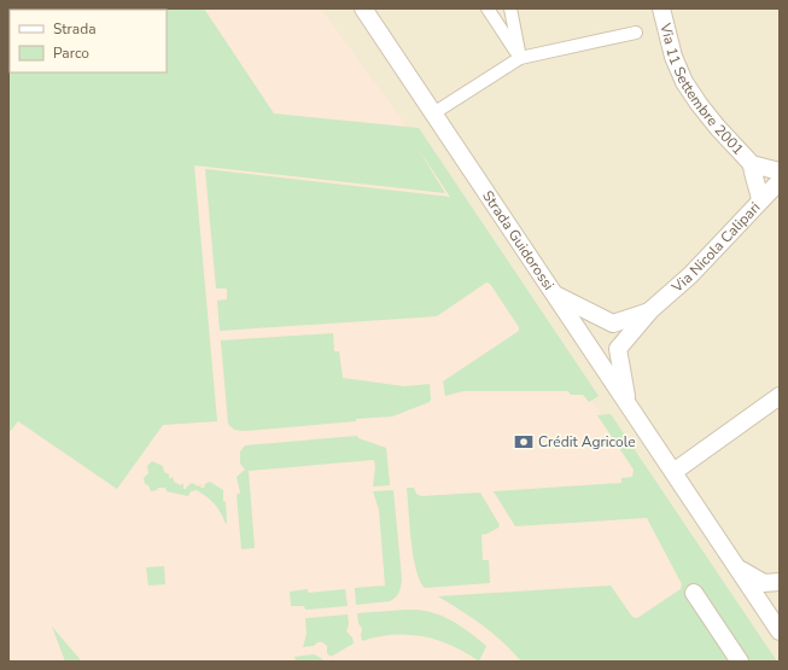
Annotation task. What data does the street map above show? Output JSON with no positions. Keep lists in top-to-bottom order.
{
  "streets": {
    "street": ["Via 11 Settembre 2001", "Strada Guidorossi", "Via Nicola Calipari"]
  },
  "crossings": [
    ["Via 11 Settembre 2001", "Via Nicola Calipari"],
    ["Strada Guidorossi", "Via Nicola Calipari"]
  ],
  "places": {
    "bank": ["Crédit Agricole"]
  },
  "legend": ["Strada", "Parco"]
}
